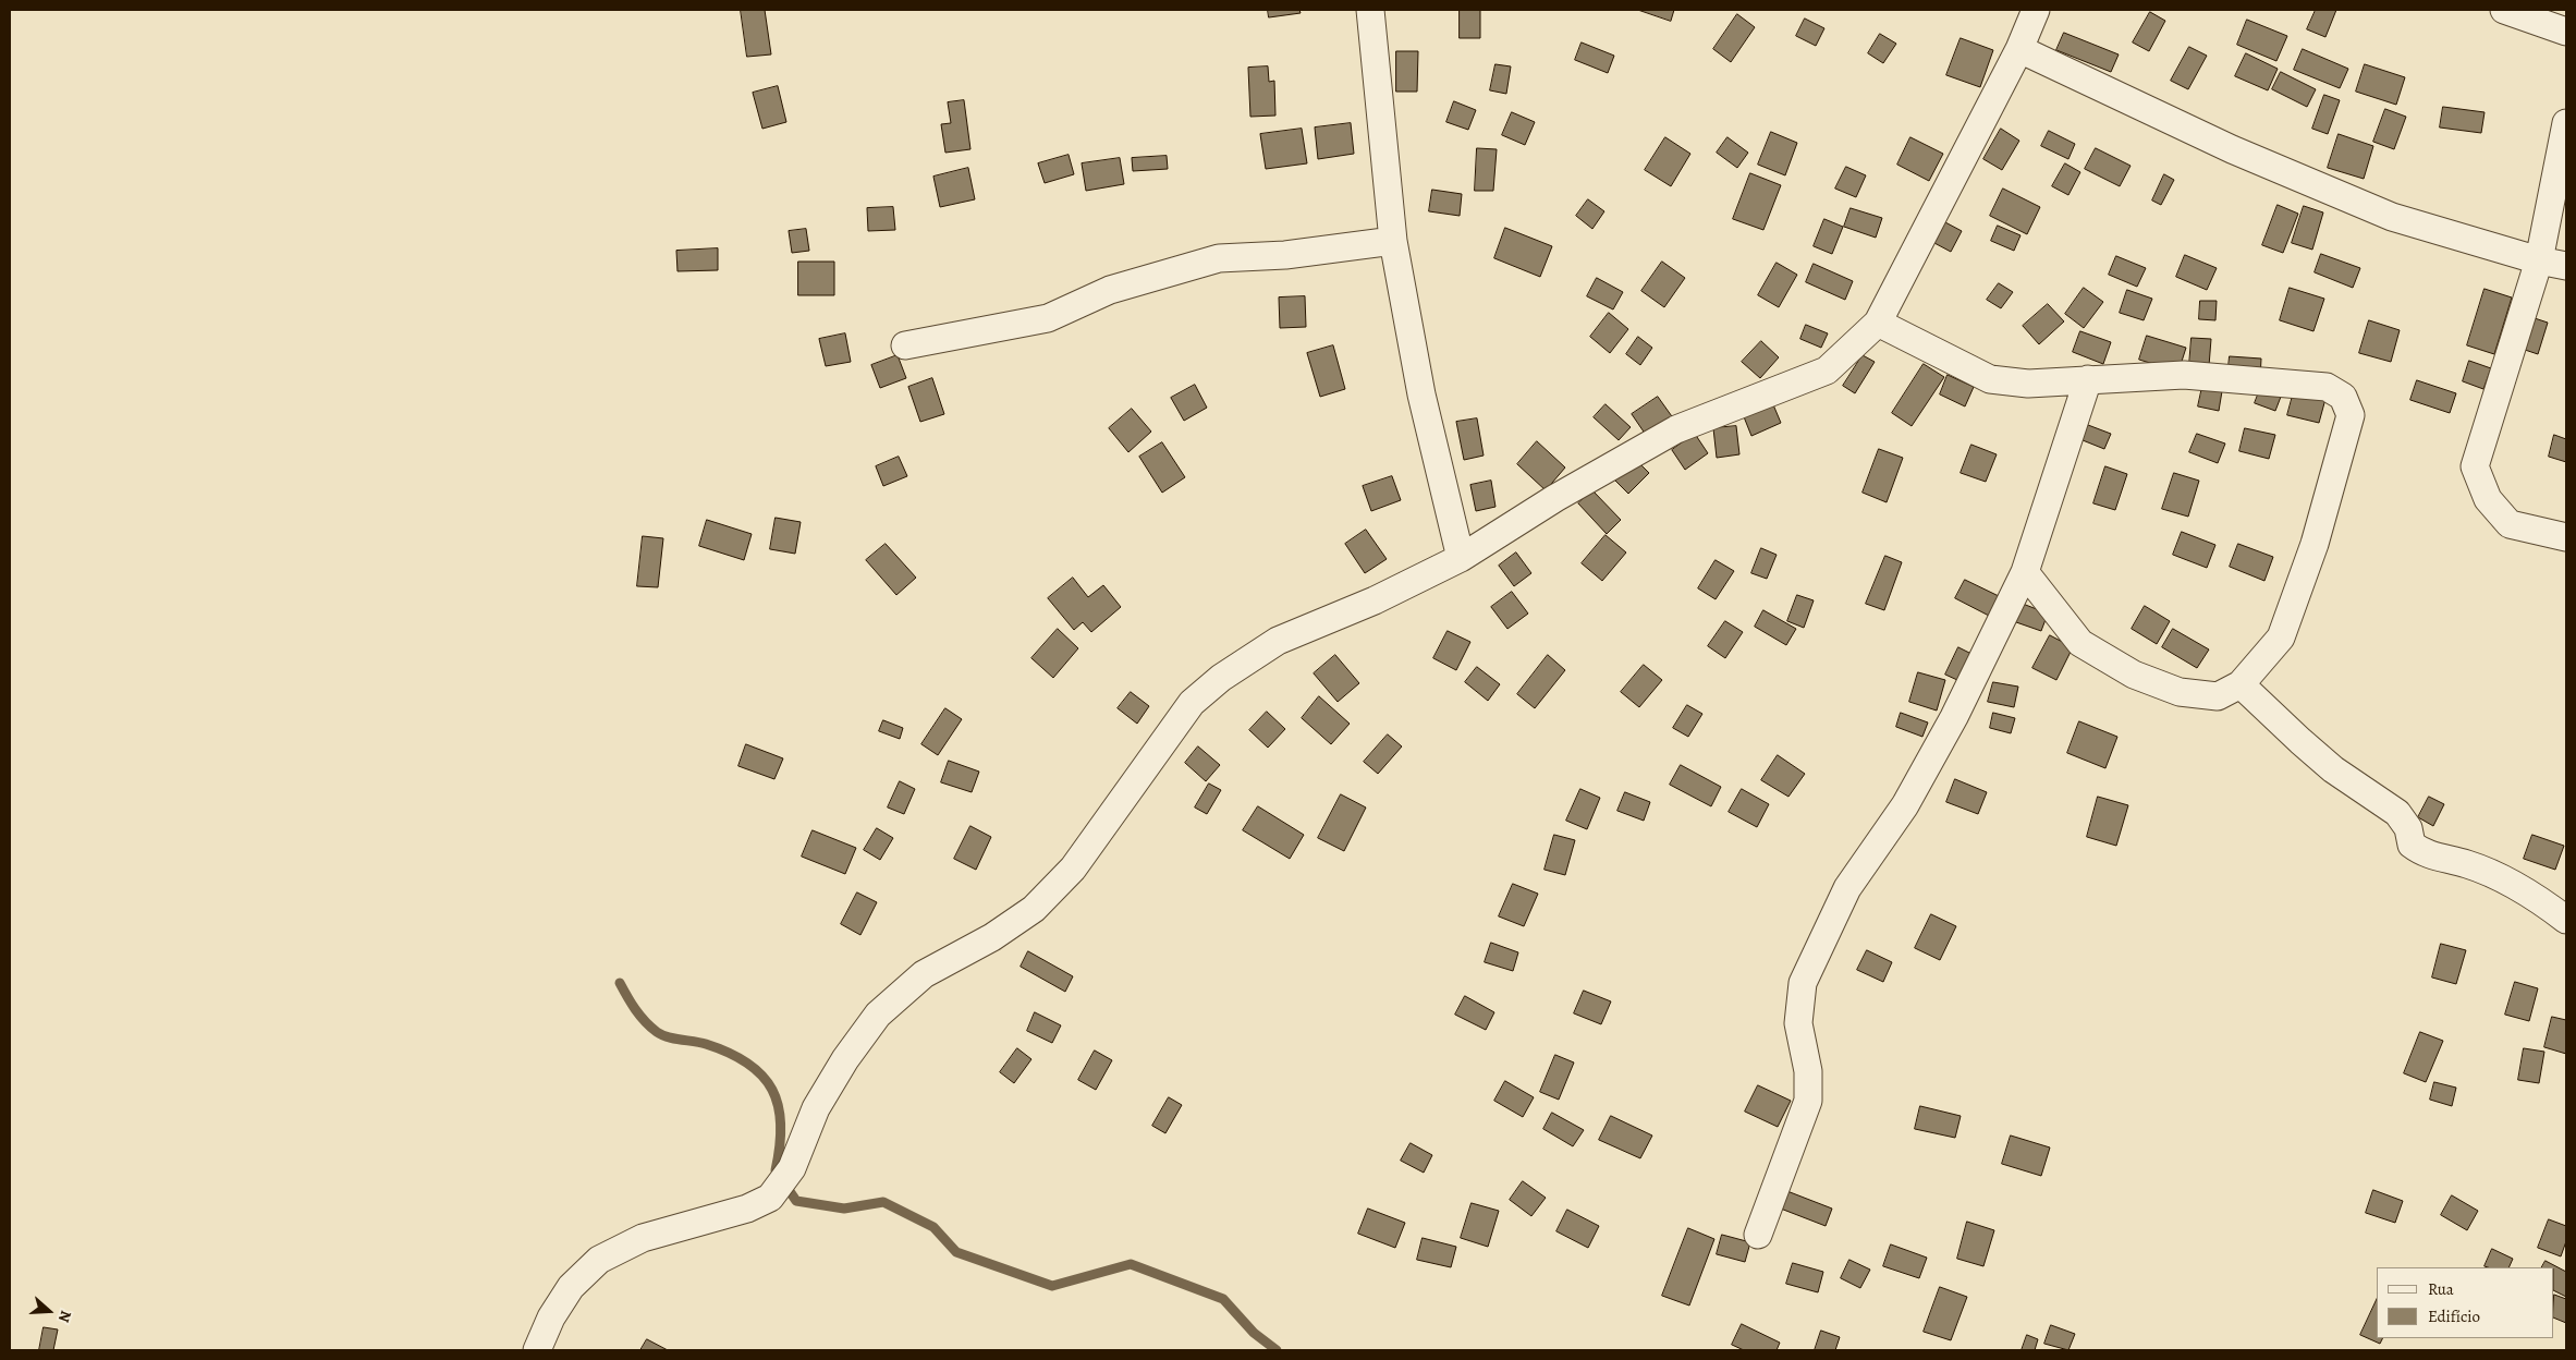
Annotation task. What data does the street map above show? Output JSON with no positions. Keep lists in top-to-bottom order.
{
  "legend": ["Rua", "Edifício"],
  "north": "right"
}
